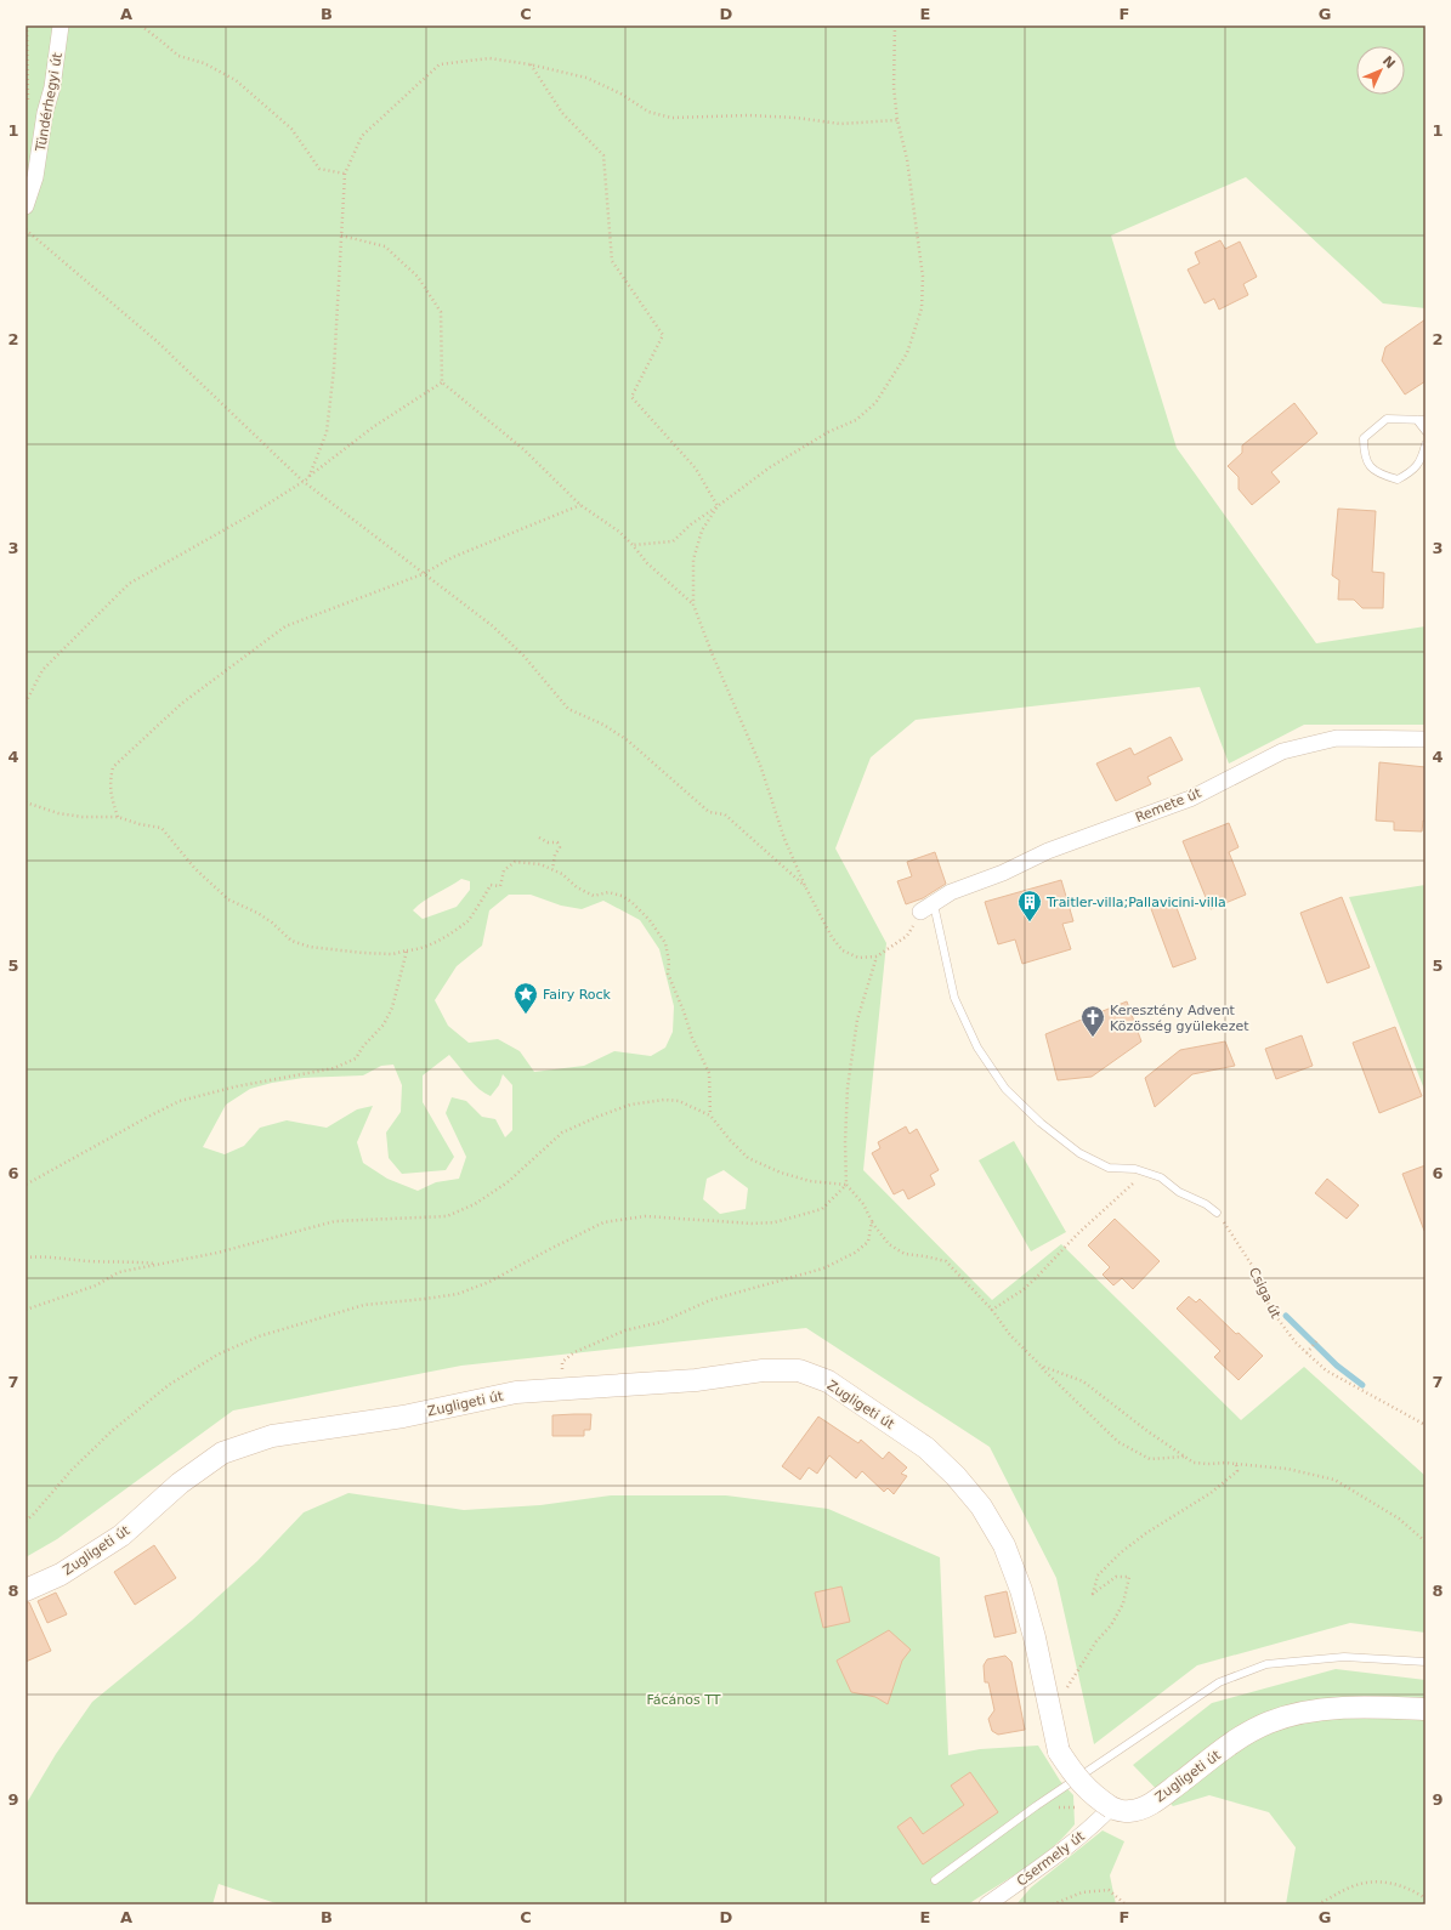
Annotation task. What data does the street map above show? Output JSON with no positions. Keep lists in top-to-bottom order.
{
  "streets": {
    "street": [
      "Tündérhegyi út",
      "Remete út",
      "Zugligeti út",
      "Csermely út"
    ],
    "path": ["Csiga út"]
  },
  "crossings": [
    ["Zugligeti út", "Csermely út"]
  ],
  "parks": ["Fácános TT"],
  "places": {
    "building": ["Traitler-villa;Pallavicini-villa"],
    "place": ["Fairy Rock"],
    "church": ["Keresztény Advent Közösség gyülekezet"]
  },
  "north": "top right",
  "grid": {
    "columns": [
      "A",
      "B",
      "C",
      "D",
      "E",
      "F",
      "G"
    ],
    "rows": [
      "1",
      "2",
      "3",
      "4",
      "5",
      "6",
      "7",
      "8",
      "9"
    ]
  }
}
